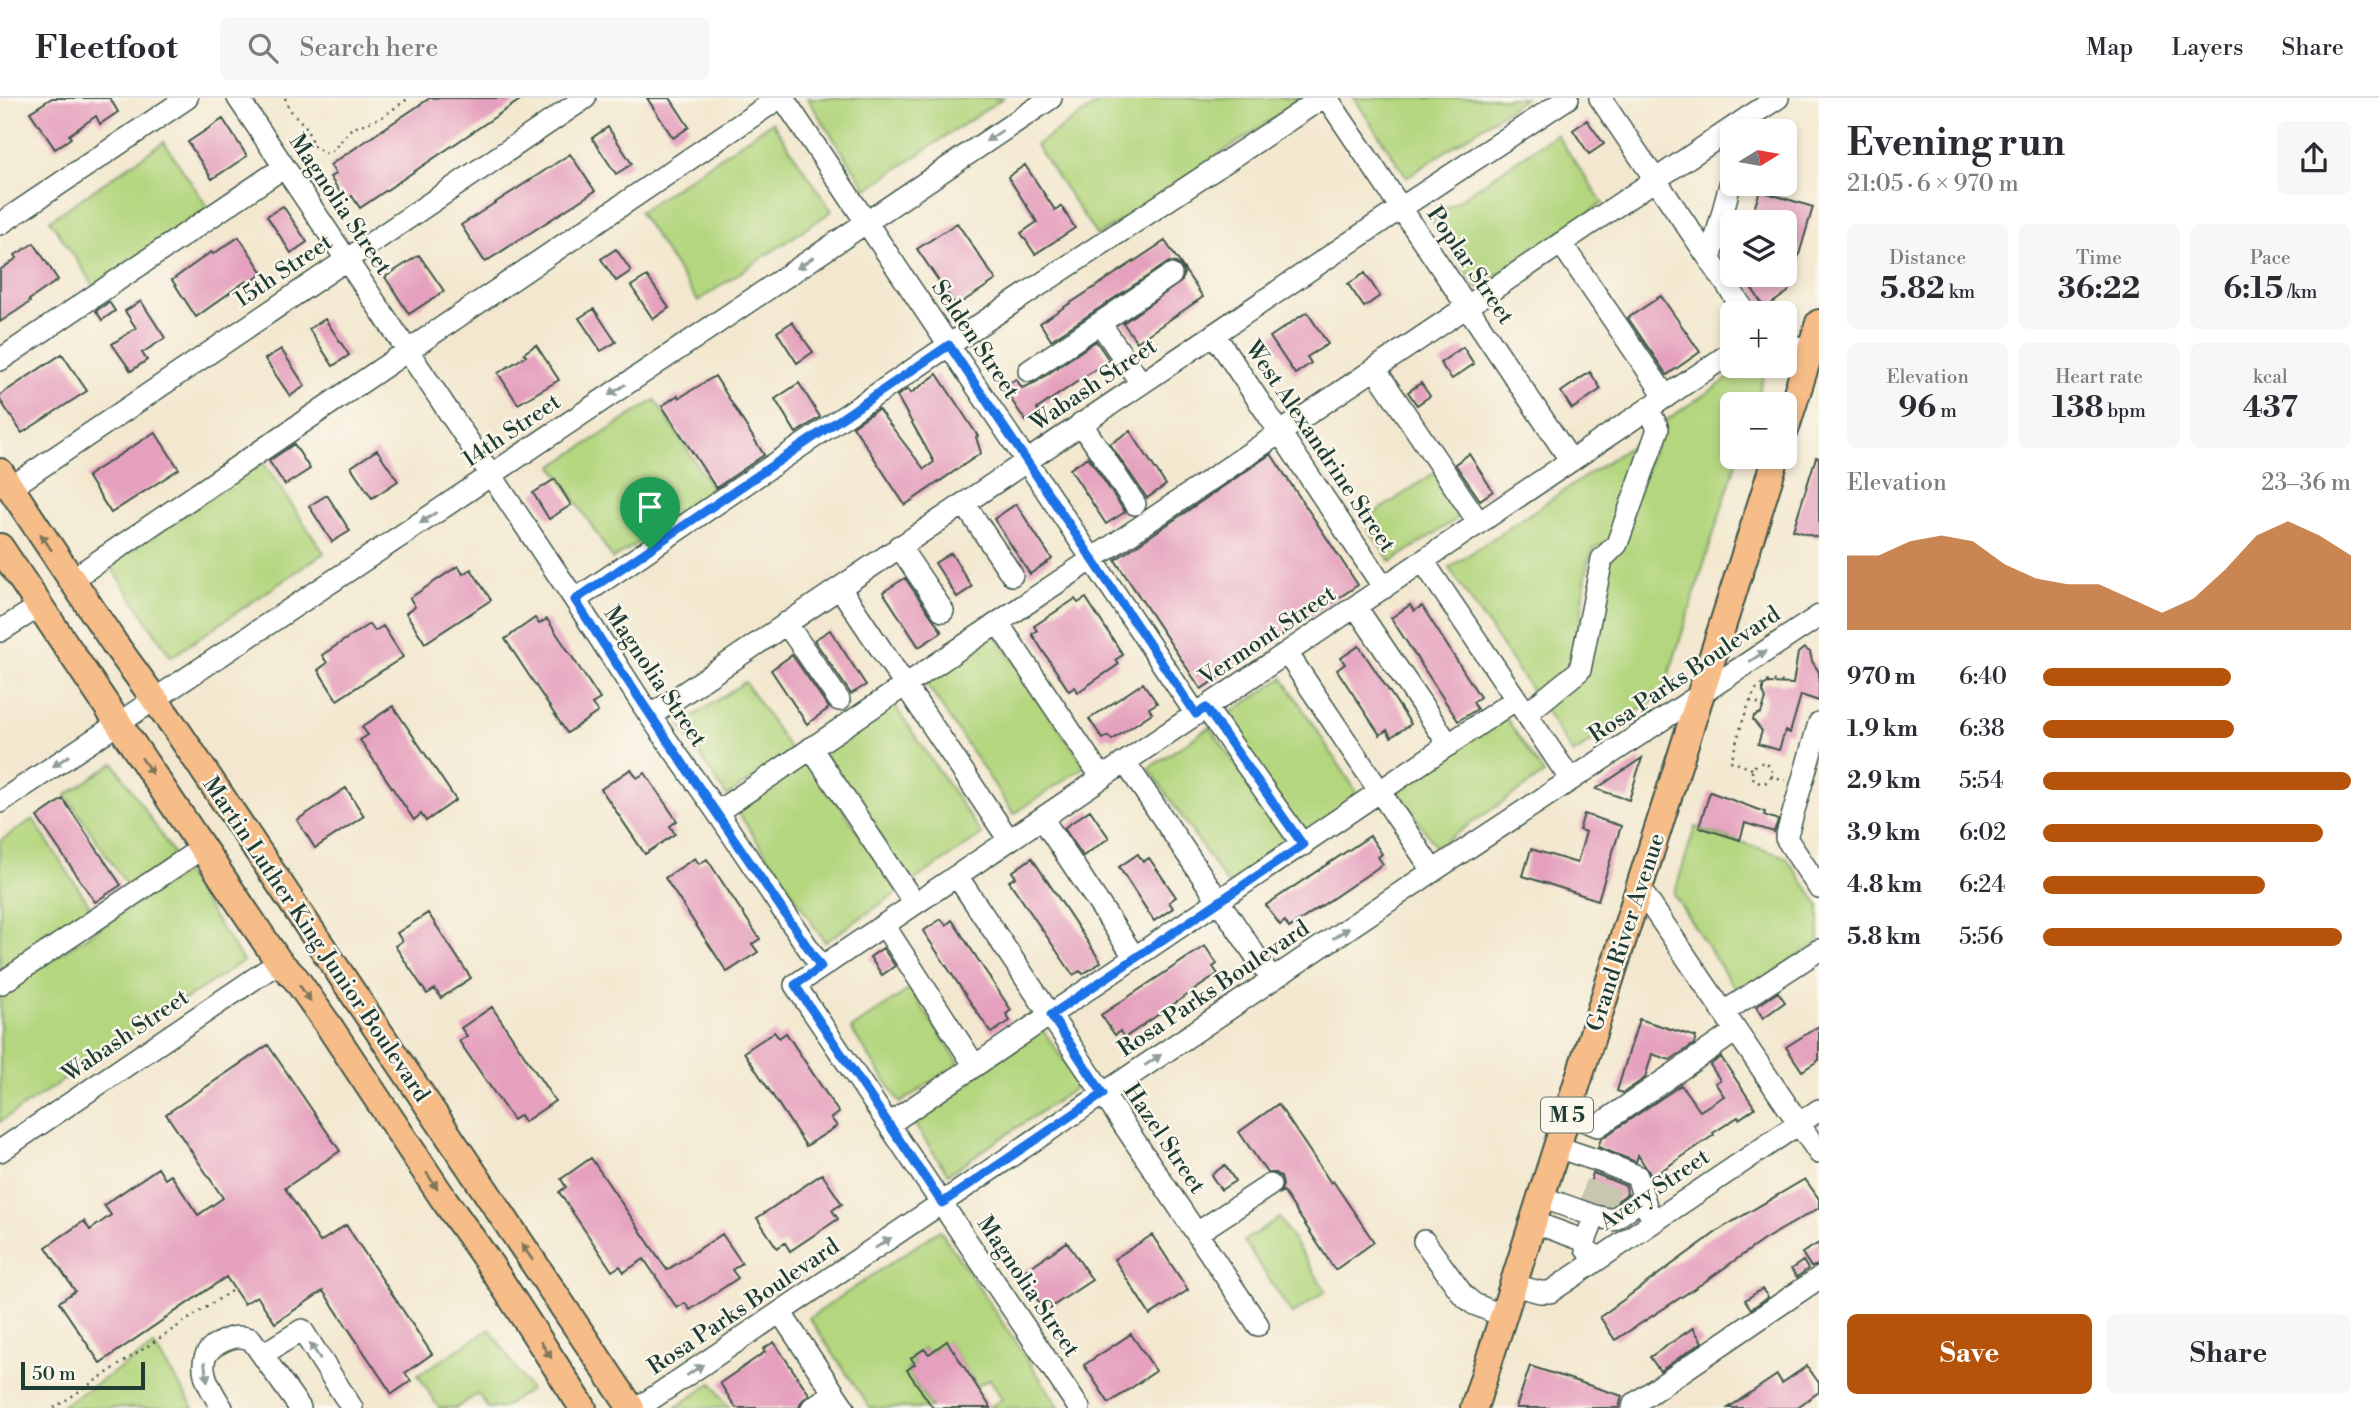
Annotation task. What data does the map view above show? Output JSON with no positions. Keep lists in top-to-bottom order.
{
  "streets": {
    "main road": ["Grand River Avenue", "Martin Luther King Junior Boulevard", "M 5"],
    "street": [
      "Magnolia Street",
      "Poplar Street",
      "15th Street",
      "Selden Street",
      "Wabash Street",
      "14th Street",
      "West Alexandrine Street",
      "Vermont Street",
      "Rosa Parks Boulevard",
      "Hazel Street",
      "Avery Street"
    ]
  },
  "crossings": [
    ["Magnolia Street", "15th Street"],
    ["Magnolia Street", "Wabash Street"],
    ["Magnolia Street", "14th Street"],
    ["Magnolia Street", "Vermont Street"],
    ["Magnolia Street", "Rosa Parks Boulevard"],
    ["Poplar Street", "Wabash Street"],
    ["Poplar Street", "Vermont Street"],
    ["15th Street", "Martin Luther King Junior Boulevard"],
    ["Selden Street", "Wabash Street"],
    ["Selden Street", "14th Street"],
    ["Selden Street", "Vermont Street"],
    ["Wabash Street", "West Alexandrine Street"],
    ["Wabash Street", "Martin Luther King Junior Boulevard"],
    ["14th Street", "Martin Luther King Junior Boulevard"],
    ["West Alexandrine Street", "Vermont Street"],
    ["West Alexandrine Street", "Rosa Parks Boulevard"],
    ["Vermont Street", "Hazel Street"],
    ["Rosa Parks Boulevard", "Grand River Avenue"],
    ["Rosa Parks Boulevard", "Hazel Street"],
    ["Grand River Avenue", "Avery Street"]
  ],
  "scale_bar": "50 m",
  "north": "right",
  "page": {
    "header": "Fleetfoot",
    "search": "Search here",
    "nav": ["Map", "Layers", "Share"],
    "heading": ["Evening run", "21:05 · 6 × 970 m"],
    "map_buttons": ["+", "−"],
    "stats": [
      ["Distance", "5.82 km"],
      ["Time", "36:22"],
      ["Pace", "6:15 /km"],
      ["Elevation", "96 m"],
      ["Heart rate", "138 bpm"],
      ["kcal", "437"]
    ],
    "chart": ["Elevation", "23–36 m"],
    "list": [
      {
        "name": "970 m",
        "note": "6:40"
      },
      {
        "name": "1.9 km",
        "note": "6:38"
      },
      {
        "name": "2.9 km",
        "note": "5:54"
      },
      {
        "name": "3.9 km",
        "note": "6:02"
      },
      {
        "name": "4.8 km",
        "note": "6:24"
      },
      {
        "name": "5.8 km",
        "note": "5:56"
      }
    ],
    "buttons": ["Save", "Share"],
    "scale": "50 m"
  }
}
